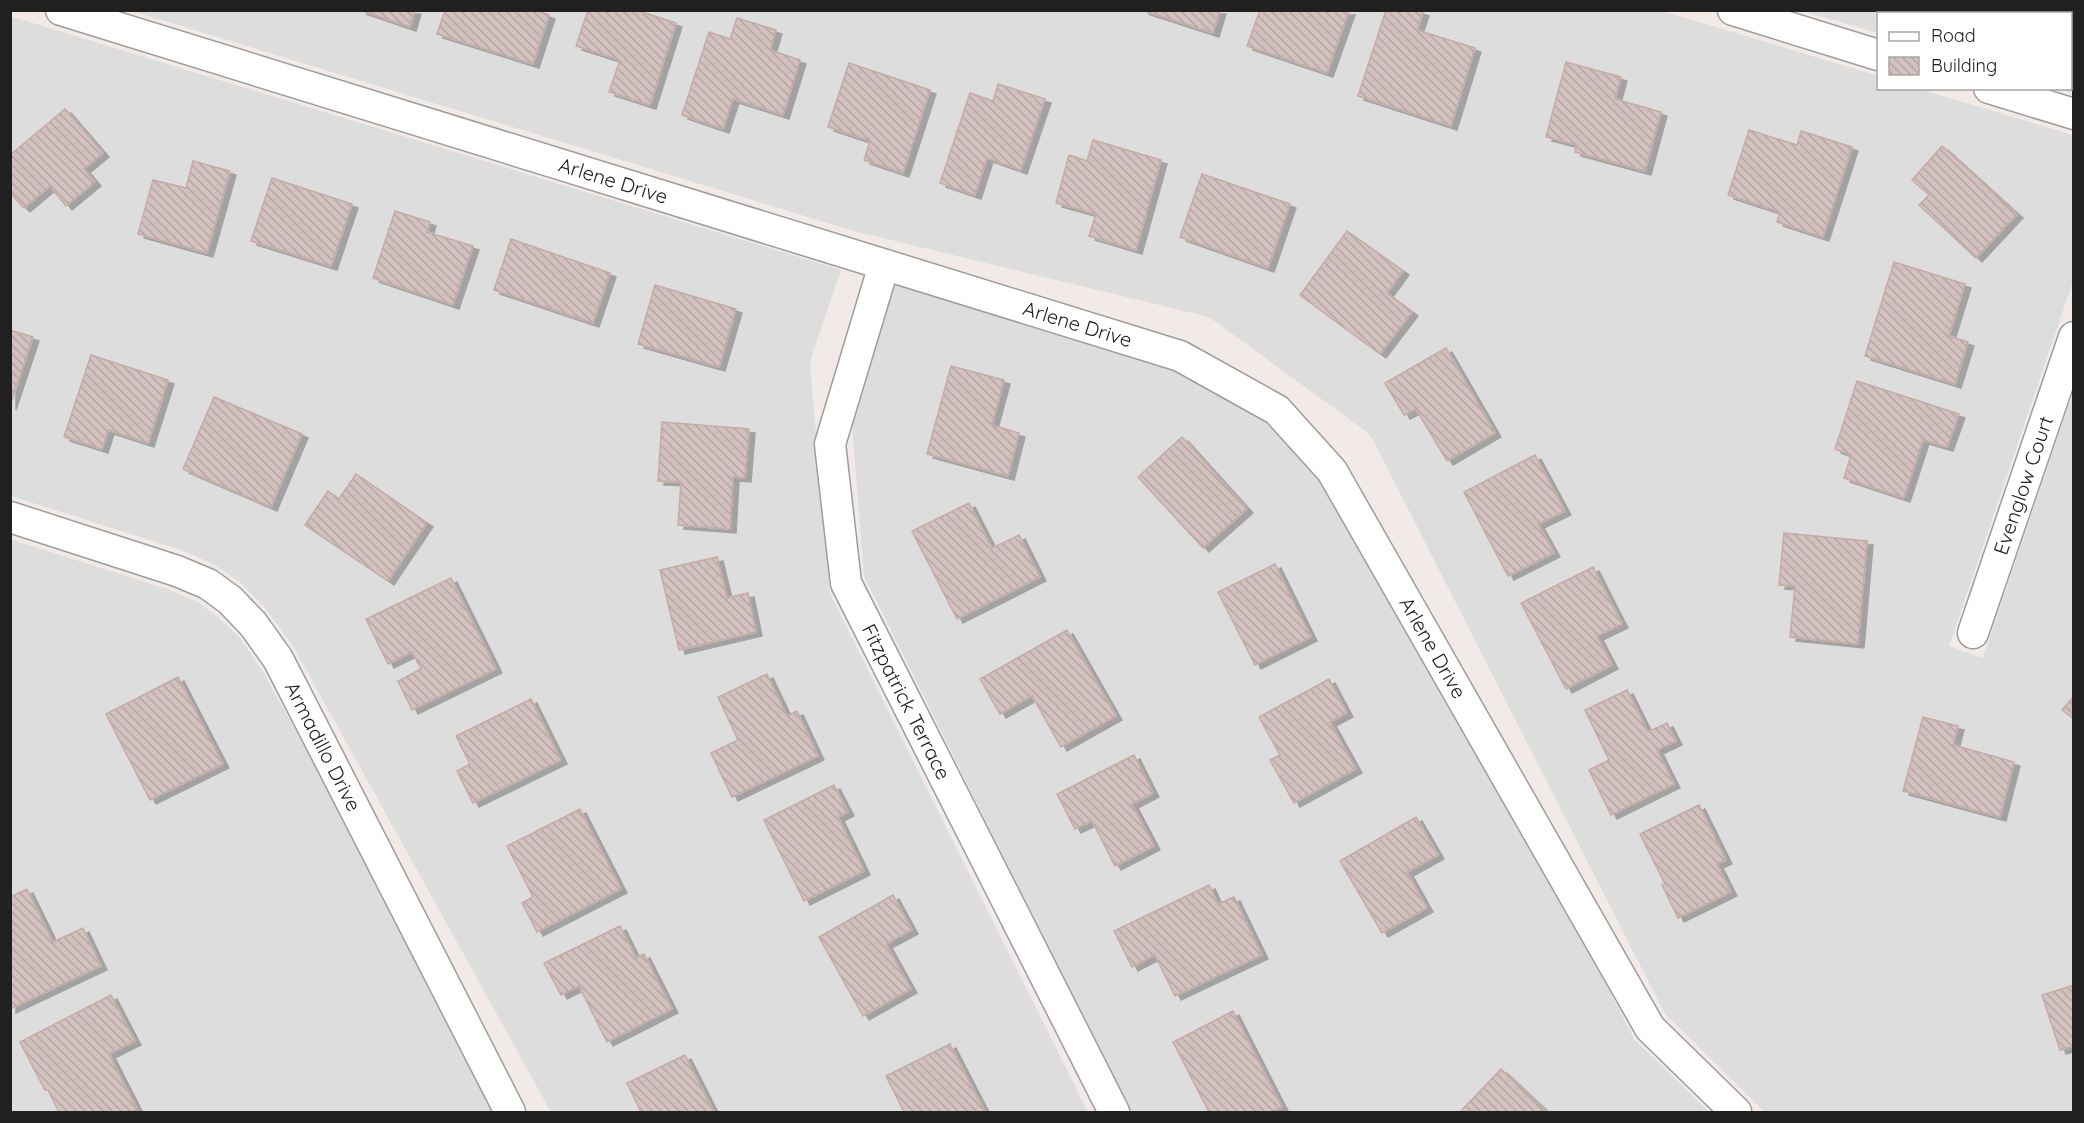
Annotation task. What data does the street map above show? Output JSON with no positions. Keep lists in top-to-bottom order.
{
  "streets": {
    "street": [
      "Arlene Drive",
      "Evenglow Court",
      "Fitzpatrick Terrace",
      "Armadillo Drive"
    ]
  },
  "crossings": [
    ["Arlene Drive", "Fitzpatrick Terrace"]
  ],
  "legend": ["Road", "Building"]
}
